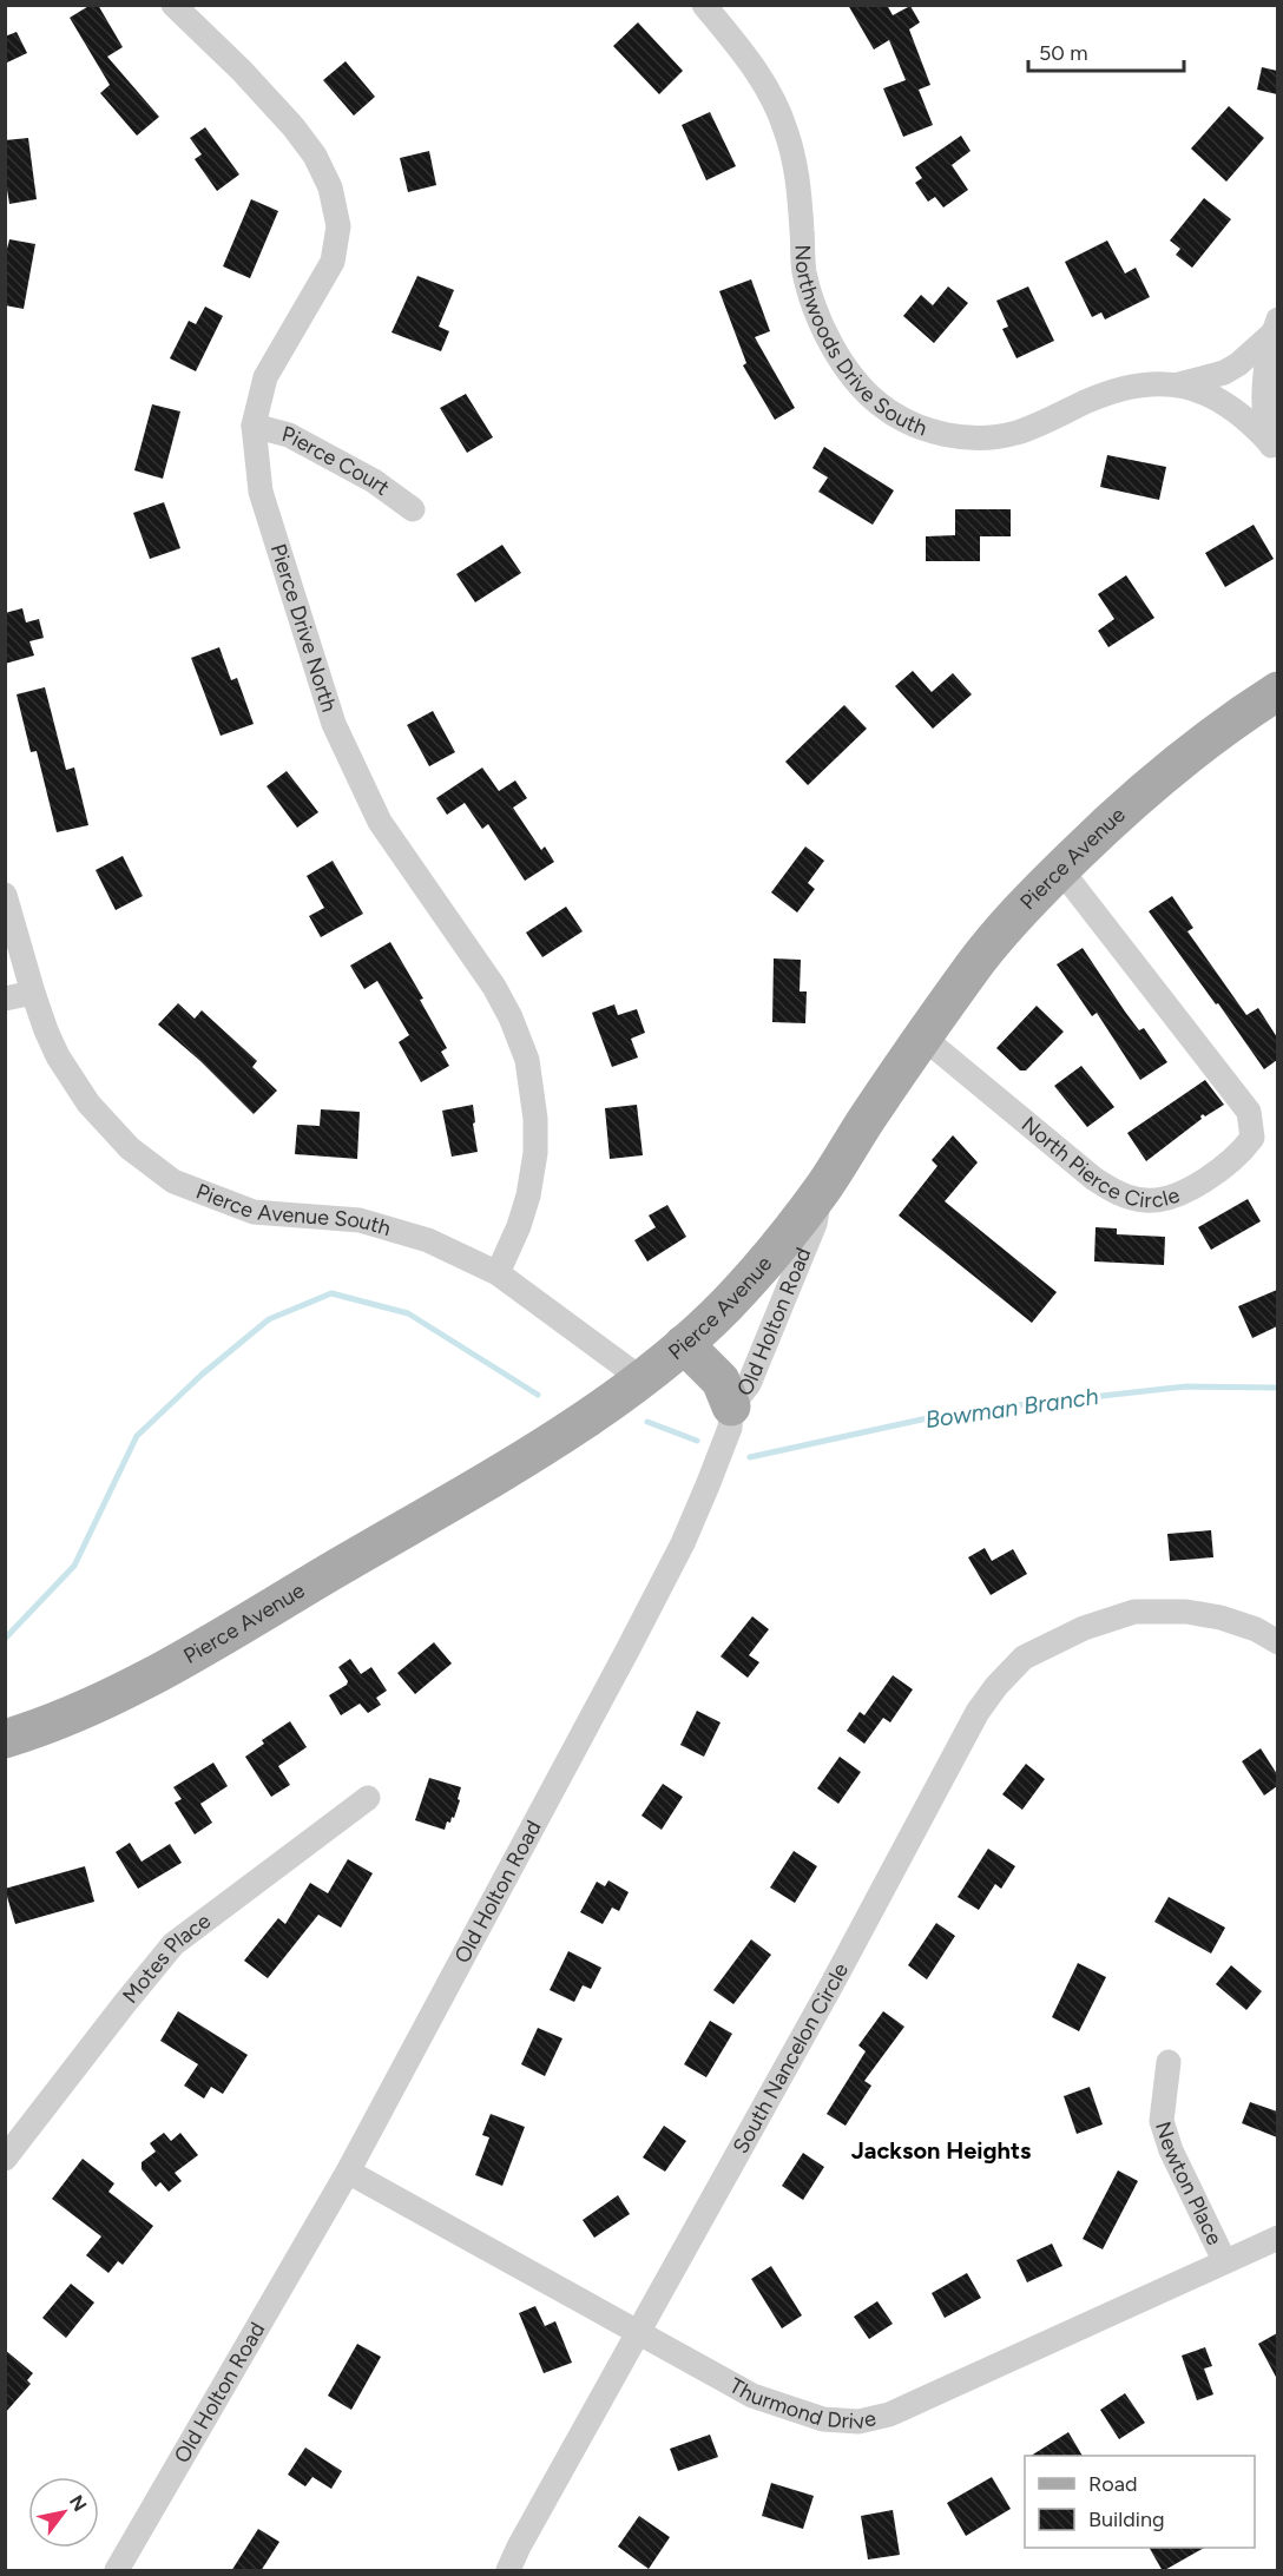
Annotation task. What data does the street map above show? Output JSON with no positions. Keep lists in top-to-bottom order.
{
  "streets": {
    "main road": ["Pierce Avenue"],
    "street": [
      "Northwoods Drive South",
      "Pierce Court",
      "Pierce Drive North",
      "North Pierce Circle",
      "Pierce Avenue South",
      "Old Holton Road",
      "Motes Place",
      "South Nancelon Circle",
      "Newton Place",
      "Thurmond Drive"
    ]
  },
  "crossings": [
    ["Pierce Court", "Pierce Drive North"],
    ["Pierce Drive North", "Pierce Avenue South"],
    ["Pierce Avenue", "North Pierce Circle"],
    ["Pierce Avenue", "Pierce Avenue South"],
    ["Pierce Avenue", "Old Holton Road"],
    ["Old Holton Road", "Thurmond Drive"],
    ["South Nancelon Circle", "Thurmond Drive"],
    ["Newton Place", "Thurmond Drive"]
  ],
  "districts": ["Jackson Heights"],
  "water": ["Bowman Branch"],
  "legend": ["Road", "Building"],
  "scale_bar": "50 m",
  "north": "top right"
}
